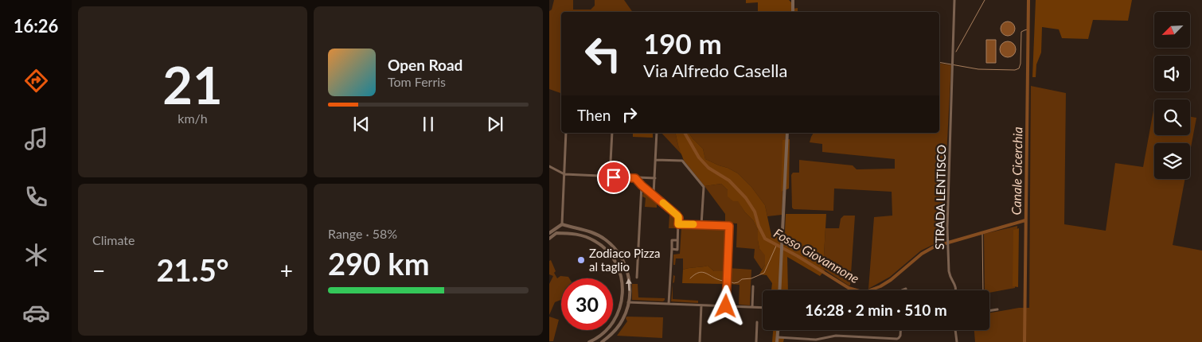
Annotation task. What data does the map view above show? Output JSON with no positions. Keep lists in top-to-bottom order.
{
  "streets": {
    "street": ["STRADA LENTISCO"]
  },
  "water": ["Canale Cicerchia", "Fosso Giovannone"],
  "places": ["Zodiaco Pizza al taglio"],
  "north": "bottom left",
  "page": {
    "tabs": "16:26",
    "tile": [
      ["21", "km/h"],
      "Climate",
      ["Range · 58%", "290 km"]
    ],
    "turn": ["190 m", "Via Alfredo Casella"],
    "song": ["Open Road", "Tom Ferris"],
    "then": "Then",
    "heat": ["−", "21.5°", "+"],
    "limit": "30",
    "trip": "16:28 · 2 min · 510 m"
  }
}
